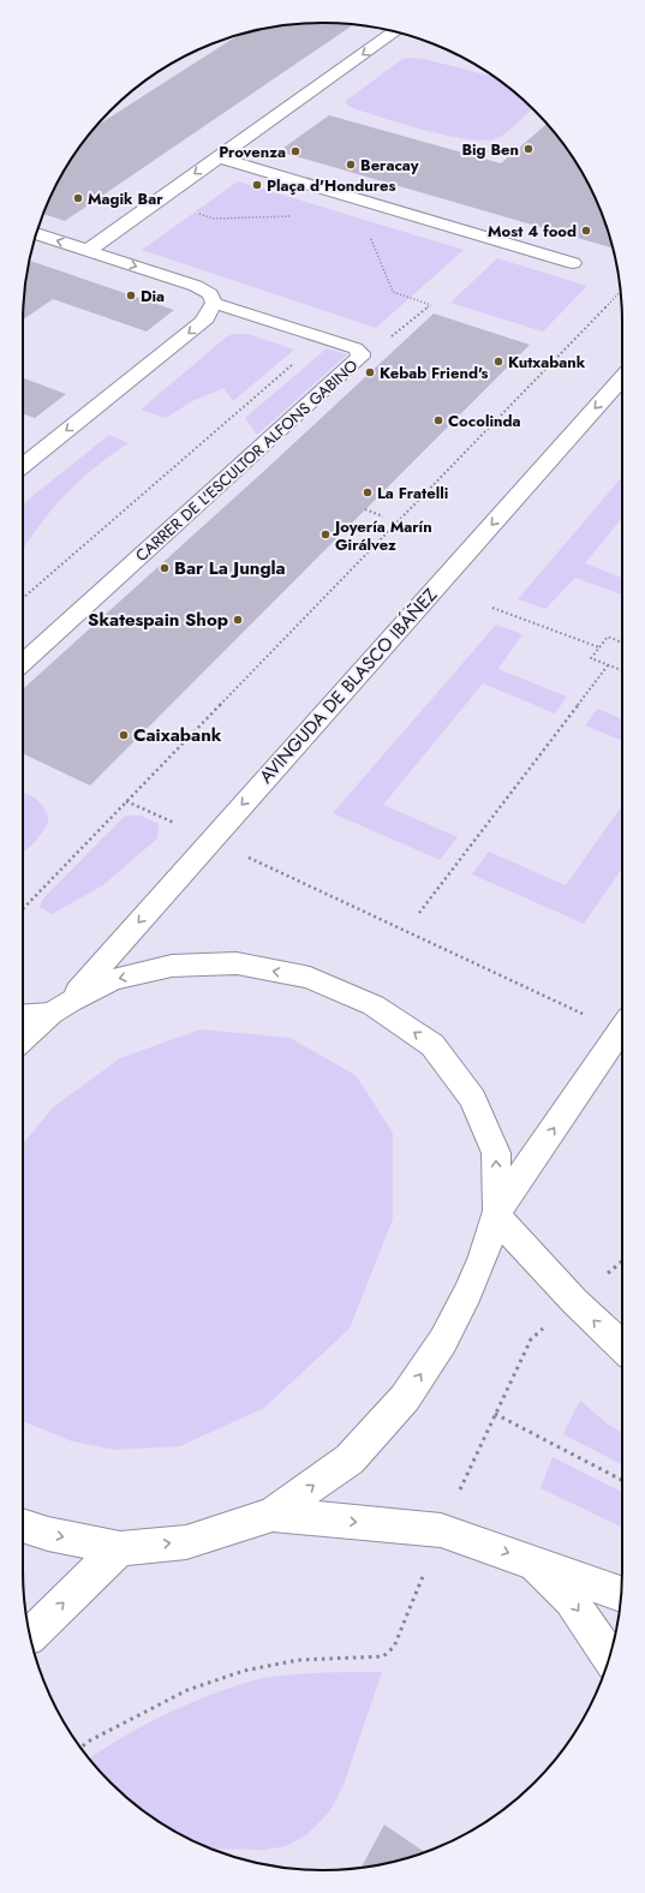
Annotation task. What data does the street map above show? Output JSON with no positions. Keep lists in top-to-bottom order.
{
  "streets": {
    "street": ["CARRER DE L'ESCULTOR ALFONS GABINO", "AVINGUDA DE BLASCO IBÁÑEZ"]
  },
  "one_way": ["AVINGUDA DE BLASCO IBÁÑEZ"],
  "places": [
    "Big Ben",
    "Provenza",
    "Beracay",
    "Plaça d'Hondures",
    "Magik Bar",
    "Most 4 food",
    "Dia",
    "Kutxabank",
    "Kebab Friend's",
    "Cocolinda",
    "La Fratelli",
    "Joyería Marín Girálvez",
    "Bar La Jungla",
    "Skatespain Shop",
    "Caixabank"
  ]
}
